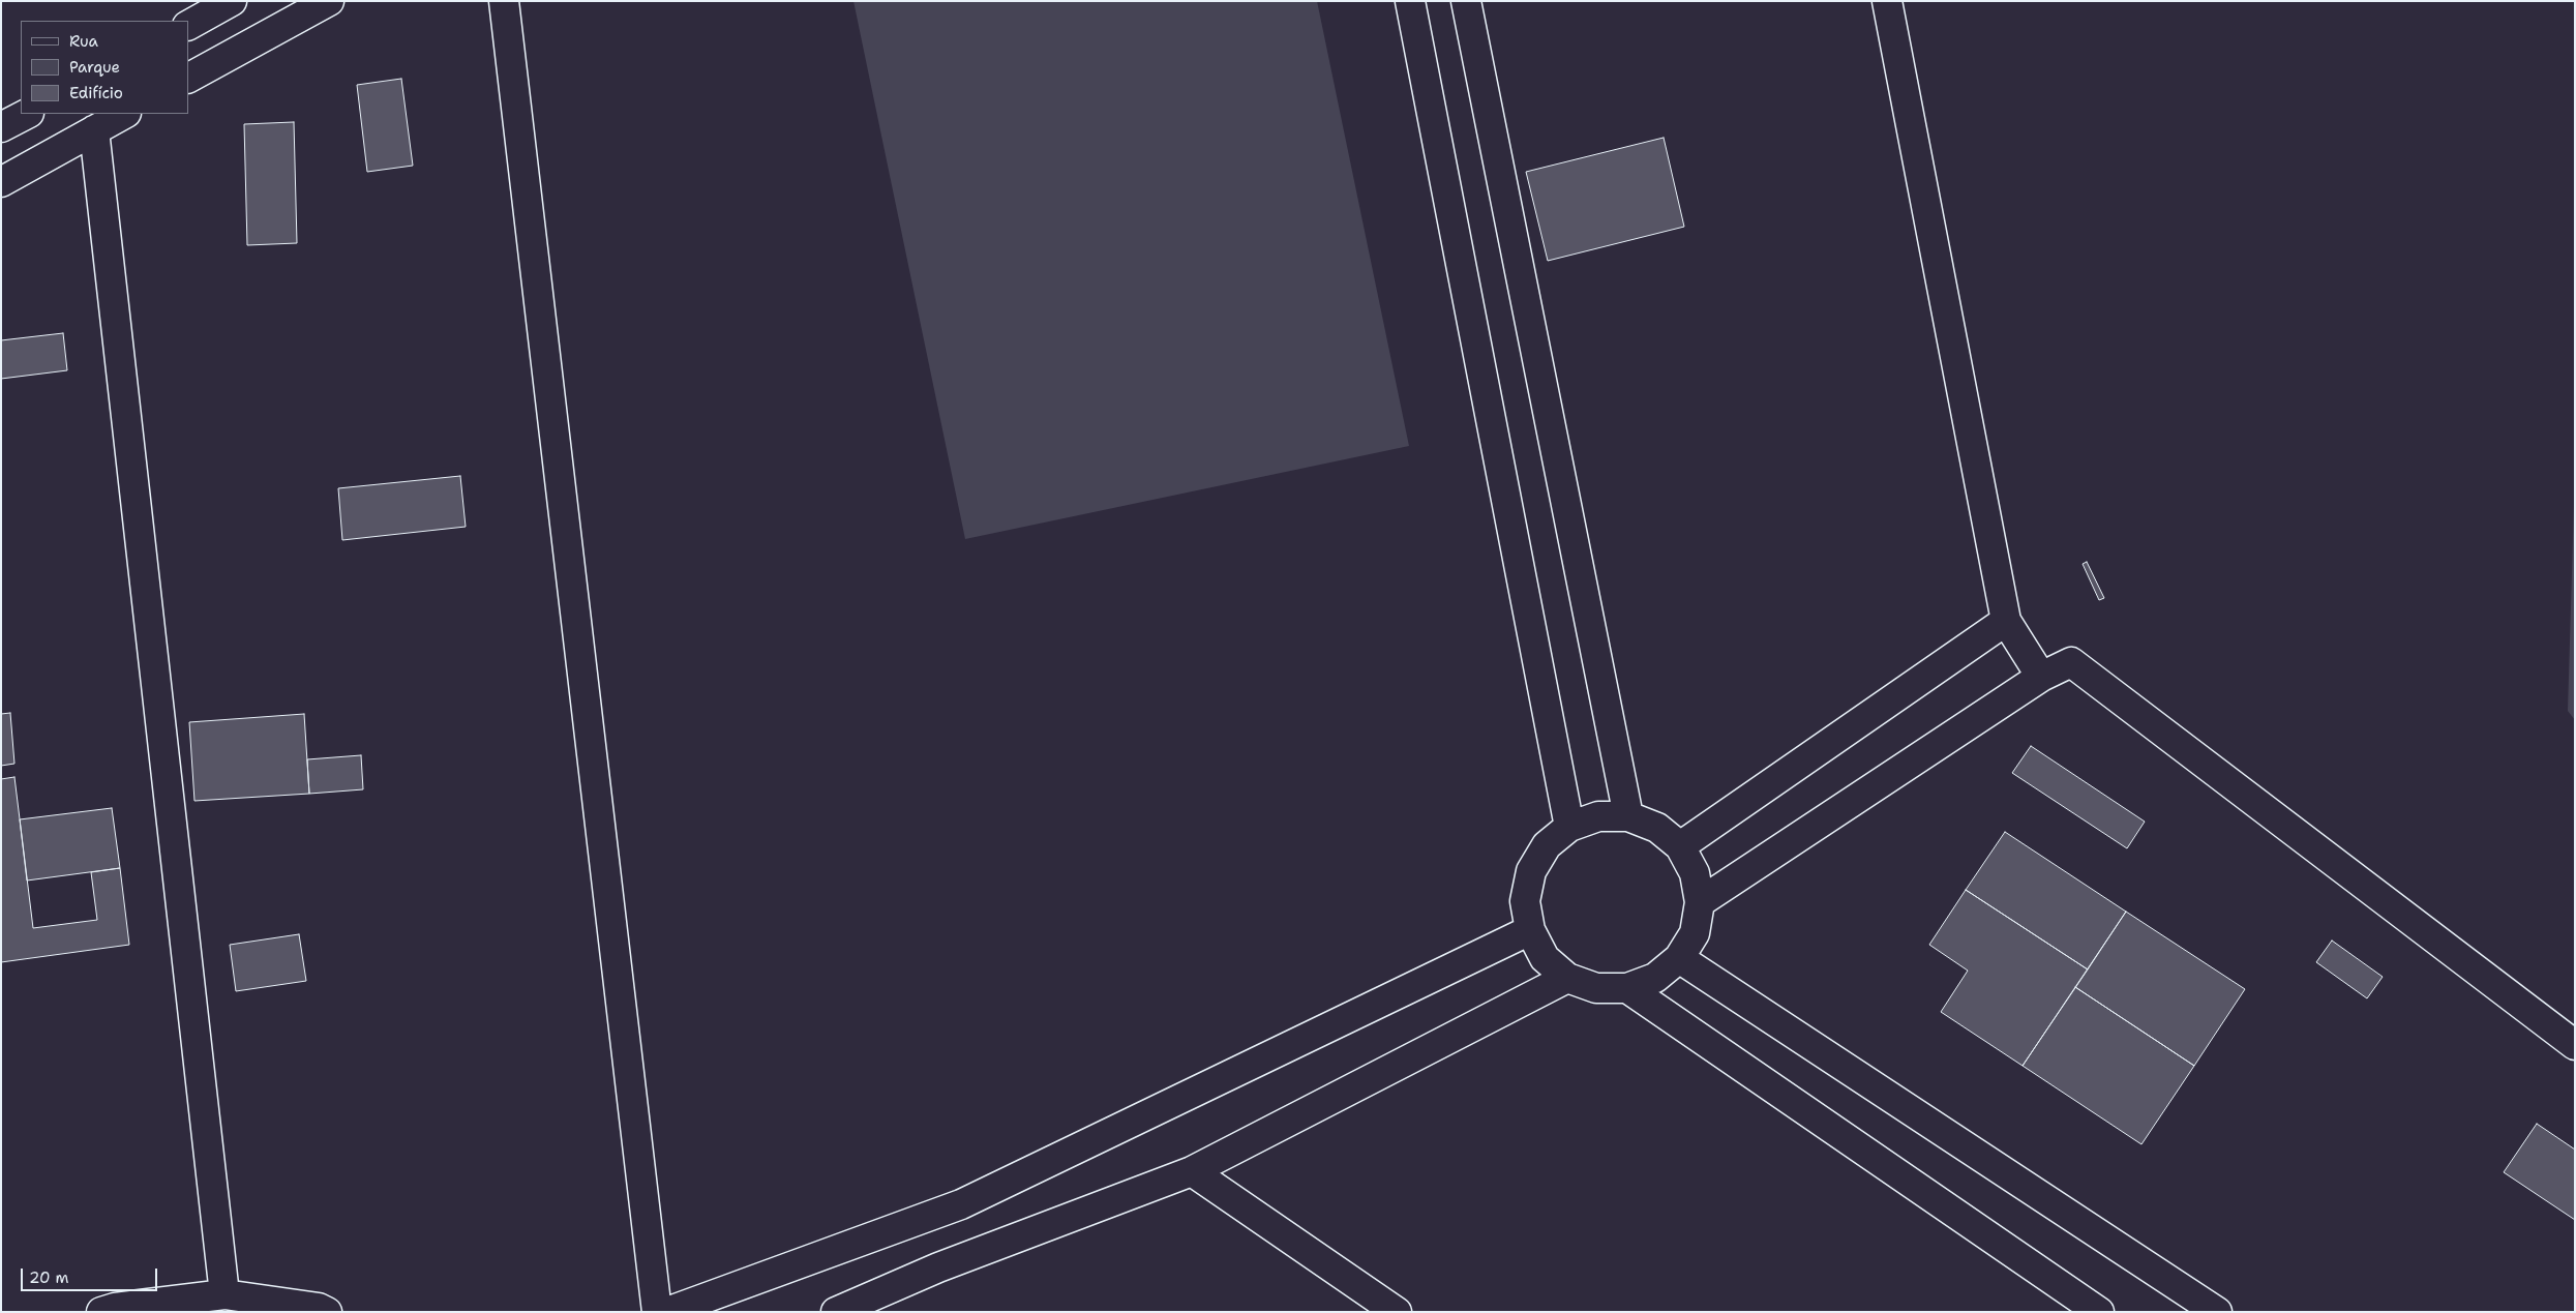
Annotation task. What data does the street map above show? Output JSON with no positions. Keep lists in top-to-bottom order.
{
  "legend": ["Rua", "Parque", "Edifício"],
  "scale_bar": "20 m"
}
